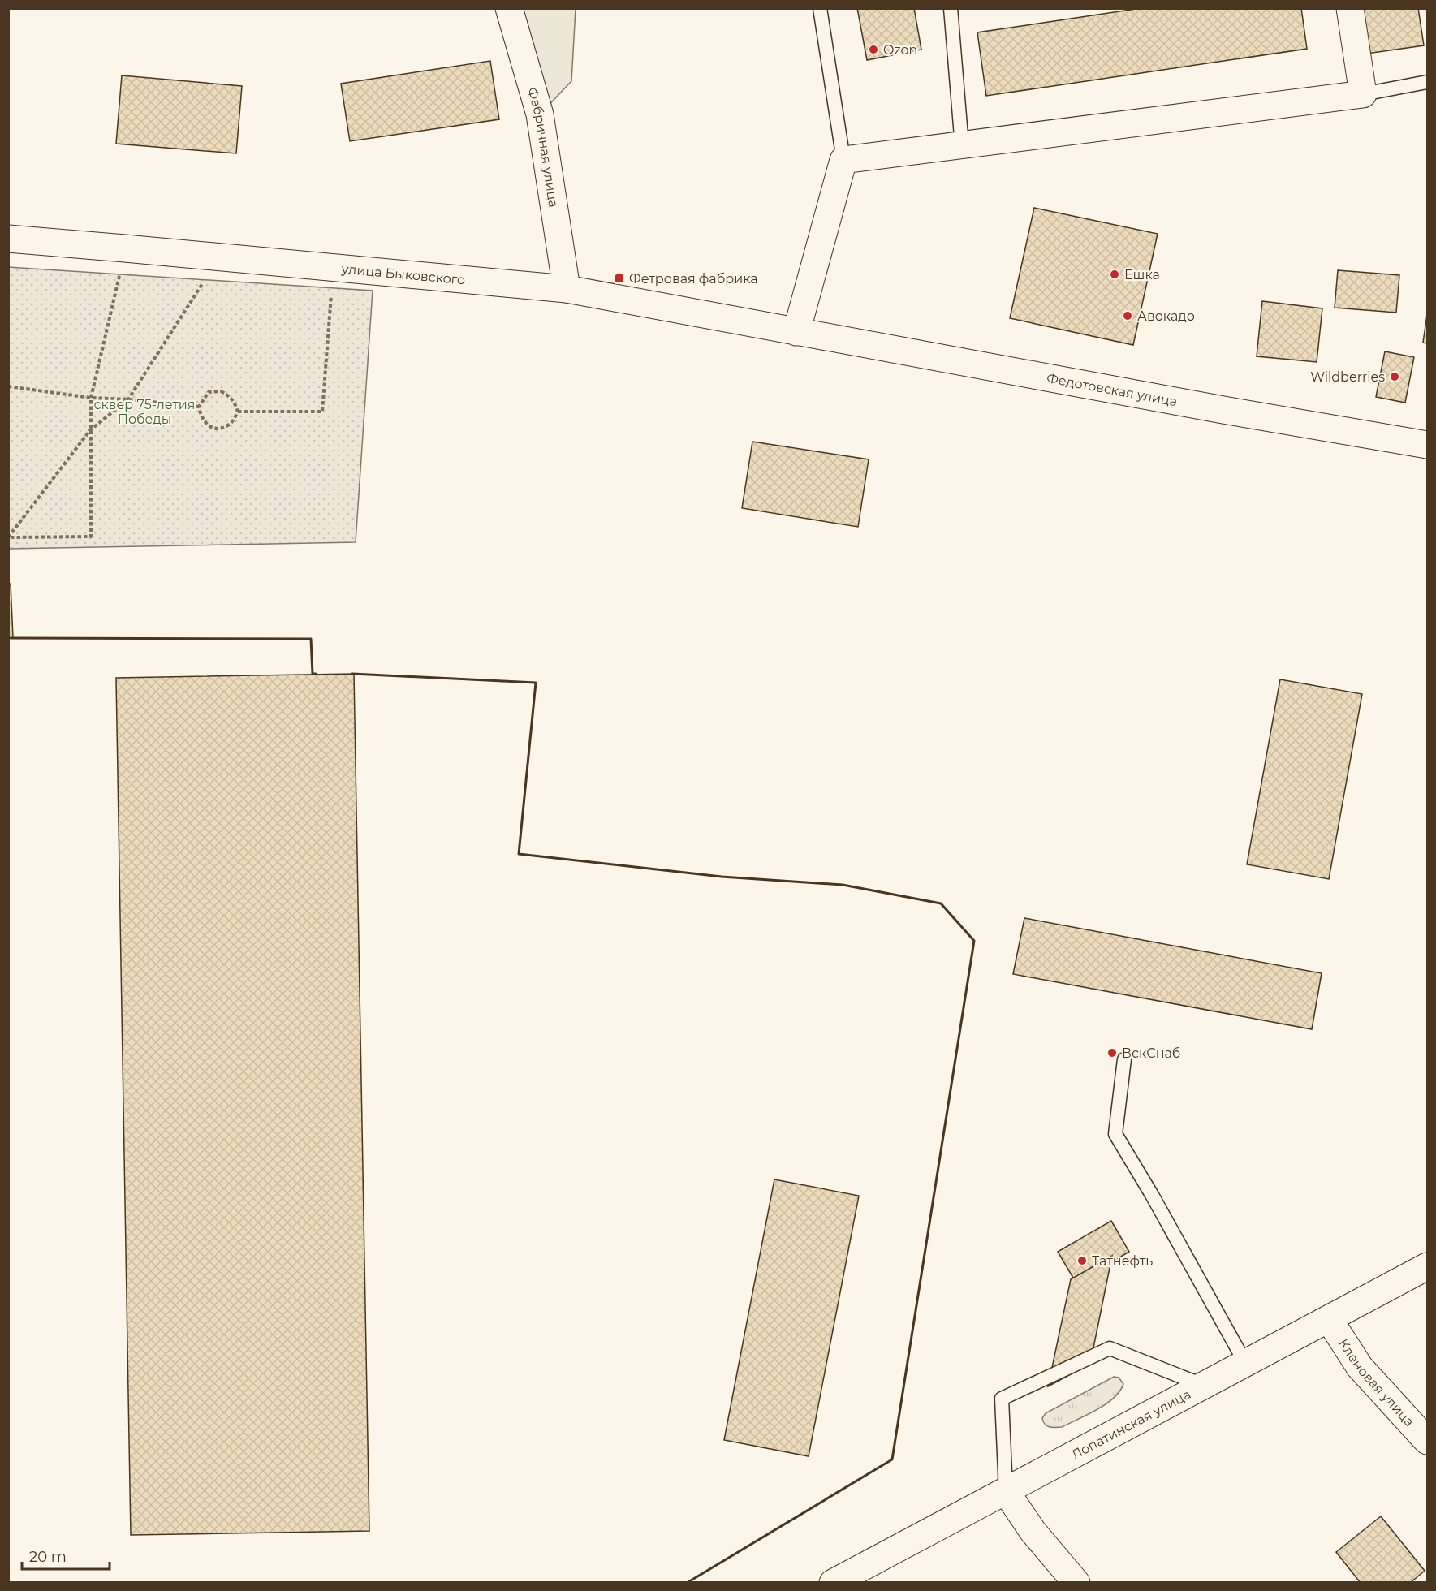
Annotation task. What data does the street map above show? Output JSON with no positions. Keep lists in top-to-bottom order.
{
  "streets": {
    "street": [
      "Фабричная улица",
      "улица Быковского",
      "Федотовская улица",
      "Кленовая улица",
      "Лопатинская улица"
    ]
  },
  "crossings": [
    ["Фабричная улица", "улица Быковского"],
    ["улица Быковского", "Федотовская улица"],
    ["Кленовая улица", "Лопатинская улица"]
  ],
  "parks": ["сквер 75-летия Победы"],
  "places": {
    "other": [
      "Ozon",
      "Ешка",
      "Авокадо",
      "Wildberries",
      "ВскСнаб",
      "Татнефть"
    ],
    "transit": ["Фетровая фабрика"]
  },
  "scale_bar": "20 m"
}
